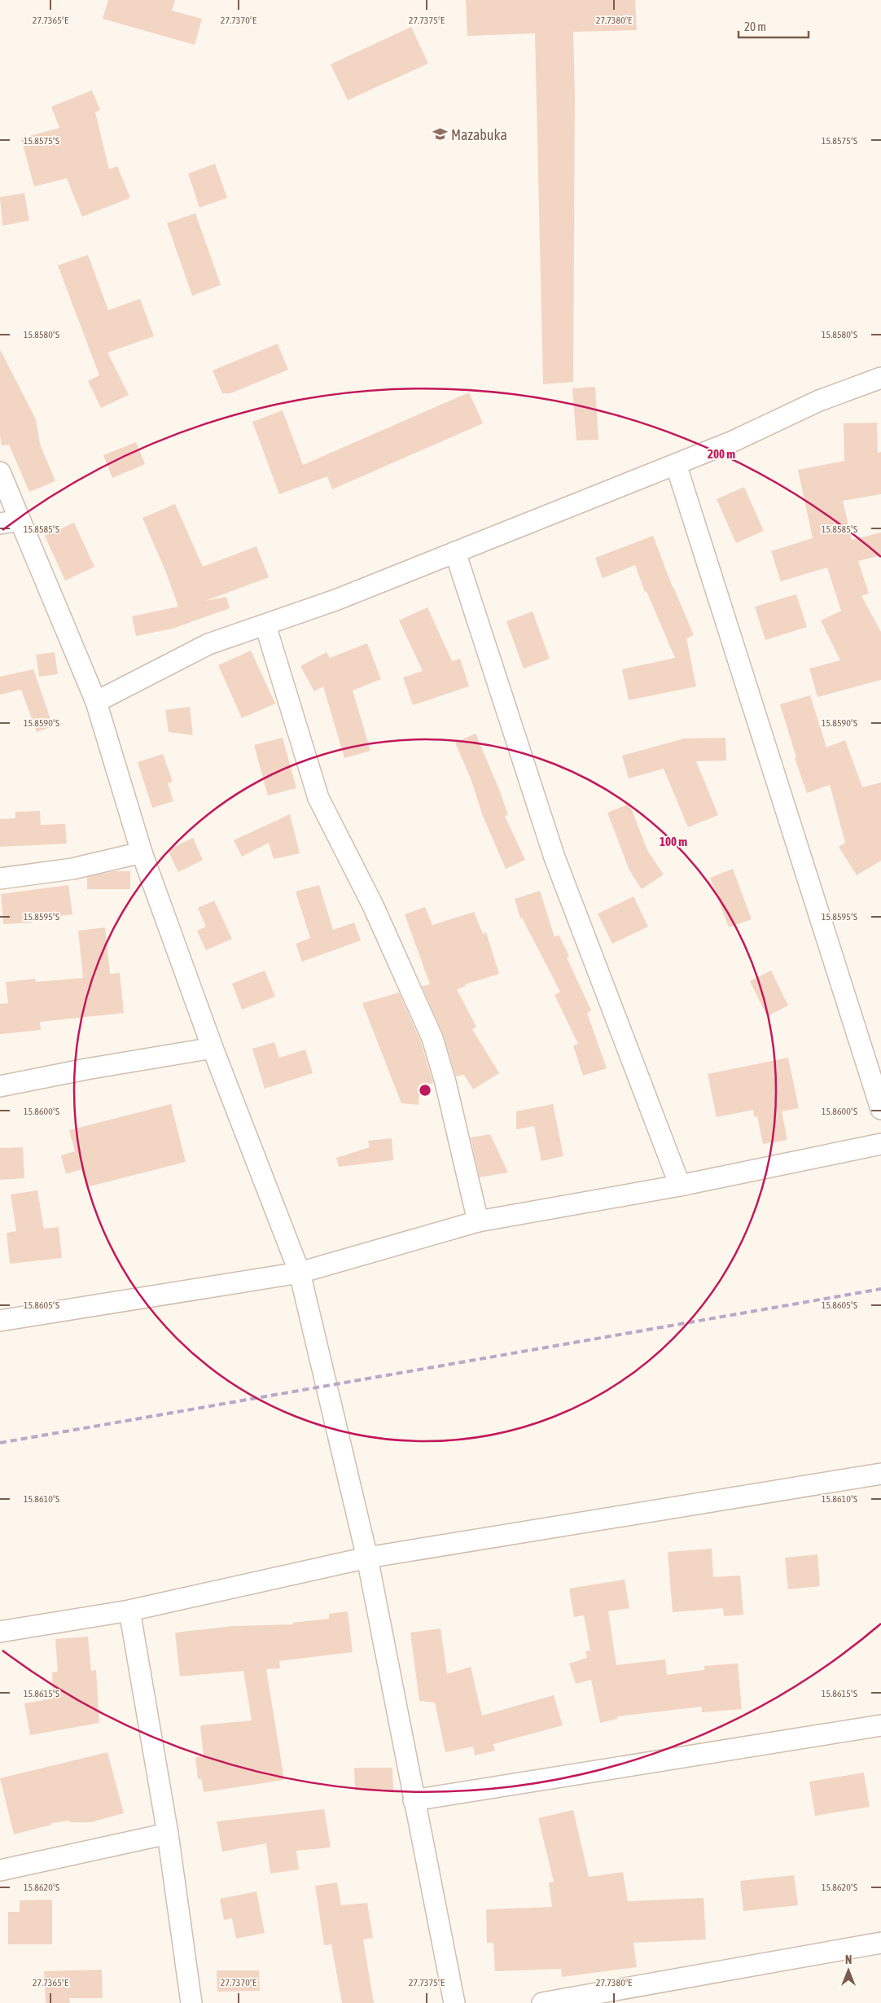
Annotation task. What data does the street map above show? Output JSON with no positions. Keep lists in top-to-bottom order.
{
  "places": {
    "school or university": ["Mazabuka"]
  },
  "scale_bar": "20 m",
  "north": "top",
  "coordinates": [
    "27.7365°E",
    "27.7370°E",
    "27.7375°E",
    "27.7380°E",
    "15.8575°S",
    "15.8580°S",
    "15.8585°S",
    "15.8590°S",
    "15.8595°S",
    "15.8600°S",
    "15.8605°S",
    "15.8610°S",
    "15.8615°S",
    "15.8620°S"
  ],
  "rings": ["200 m", "100 m"]
}
